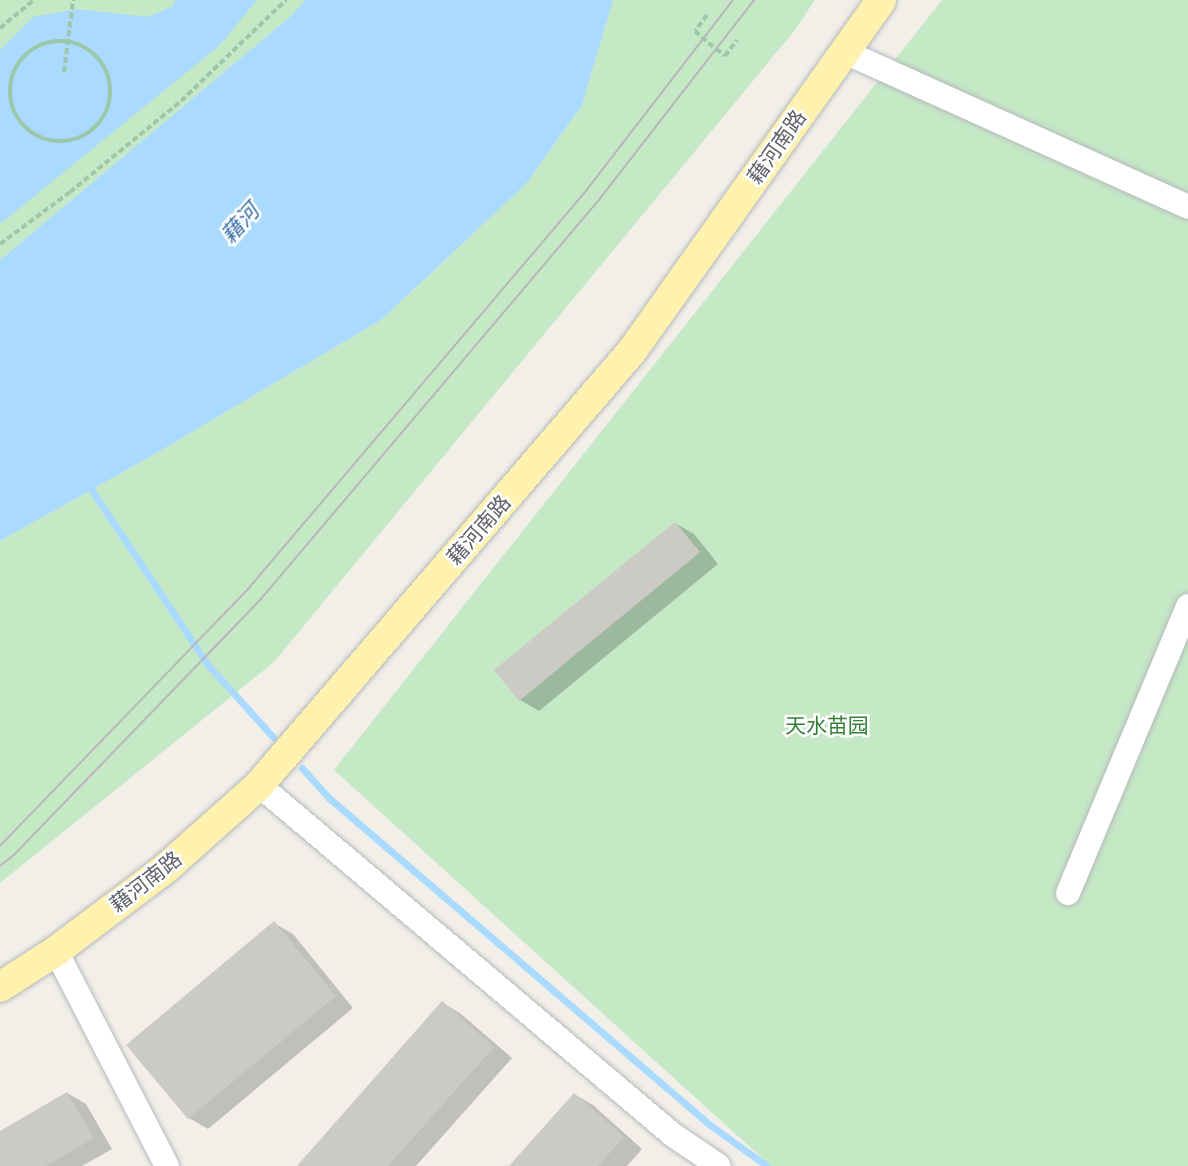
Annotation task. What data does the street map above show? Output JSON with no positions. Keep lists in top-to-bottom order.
{
  "streets": {
    "main road": ["藉河南路"]
  },
  "water": ["藉河"],
  "parks": ["天水苗园"]
}
